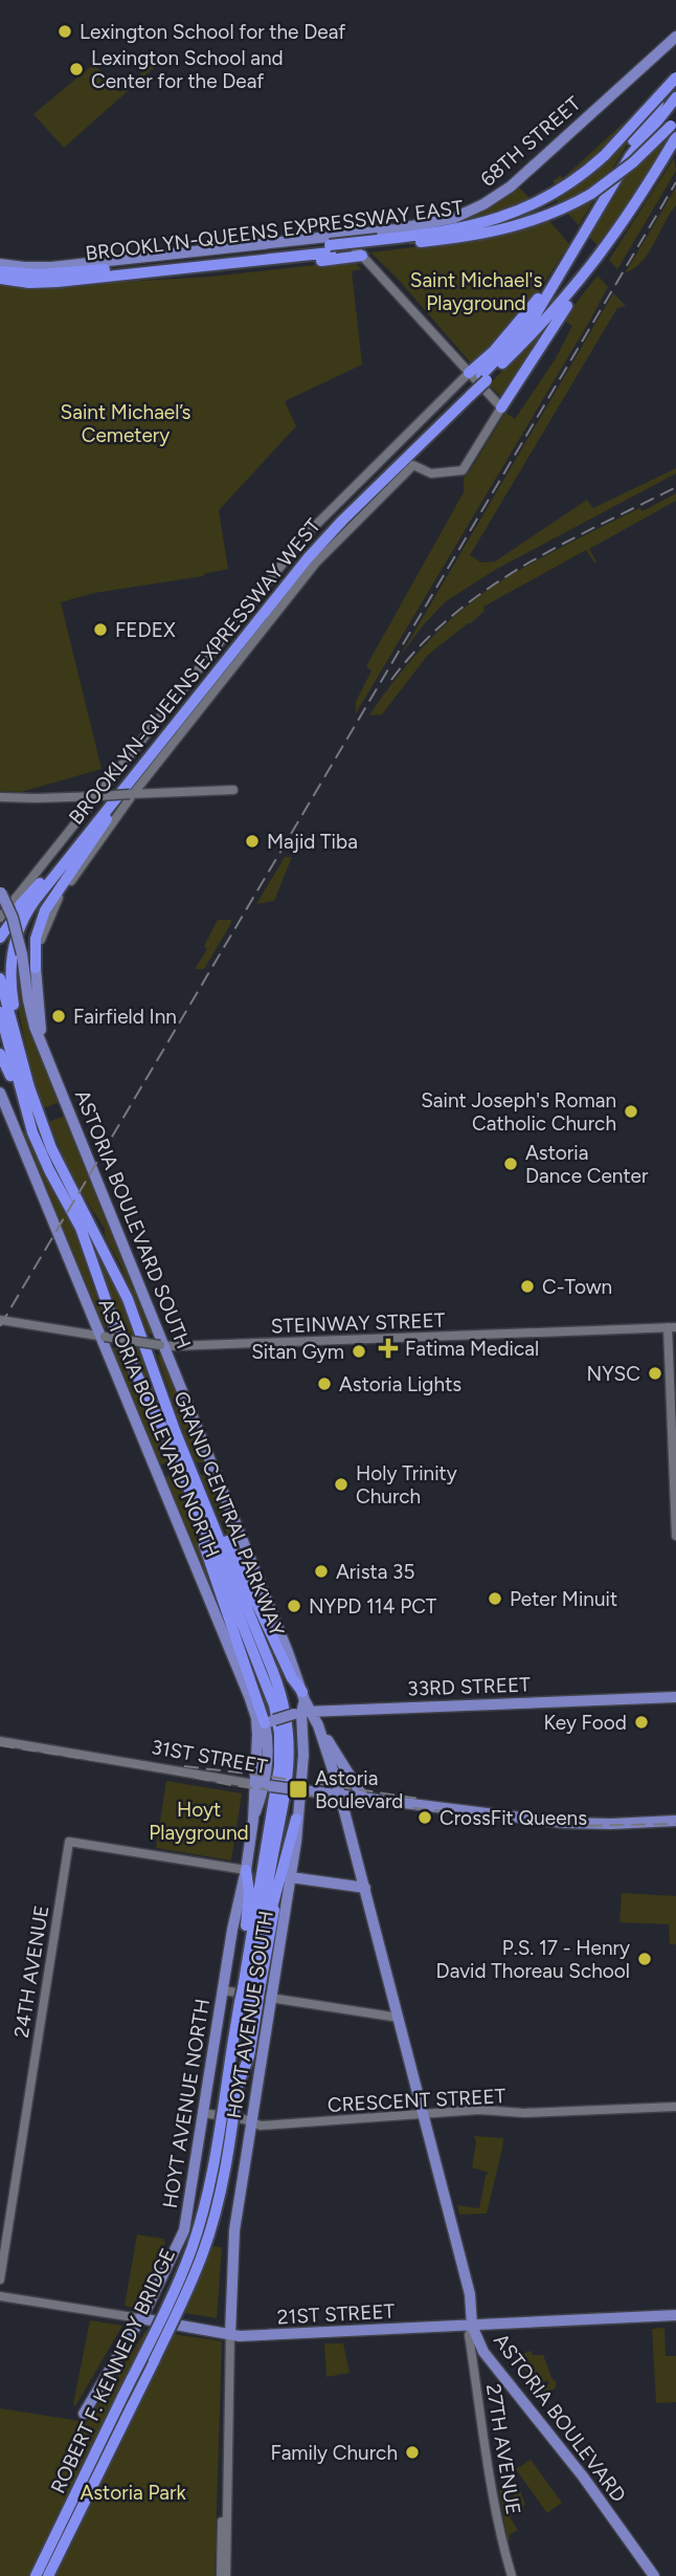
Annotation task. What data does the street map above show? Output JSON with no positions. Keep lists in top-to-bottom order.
{
  "streets": {
    "highway": [
      "BROOKLYN-QUEENS EXPRESSWAY EAST",
      "BROOKLYN-QUEENS EXPRESSWAY WEST",
      "GRAND CENTRAL PARKWAY",
      "ROBERT F. KENNEDY BRIDGE"
    ],
    "main road": [
      "68TH STREET",
      "ASTORIA BOULEVARD SOUTH",
      "ASTORIA BOULEVARD NORTH",
      "33RD STREET",
      "31ST STREET",
      "HOYT AVENUE SOUTH",
      "HOYT AVENUE NORTH",
      "21ST STREET",
      "ASTORIA BOULEVARD"
    ],
    "street": [
      "STEINWAY STREET",
      "24TH AVENUE",
      "CRESCENT STREET",
      "27TH AVENUE"
    ]
  },
  "crossings": [
    ["BROOKLYN-QUEENS EXPRESSWAY WEST", "ASTORIA BOULEVARD SOUTH"],
    ["BROOKLYN-QUEENS EXPRESSWAY WEST", "GRAND CENTRAL PARKWAY"],
    ["ASTORIA BOULEVARD SOUTH", "STEINWAY STREET"],
    ["ASTORIA BOULEVARD SOUTH", "33RD STREET"],
    ["ASTORIA BOULEVARD SOUTH", "31ST STREET"],
    ["ASTORIA BOULEVARD SOUTH", "HOYT AVENUE SOUTH"],
    ["ASTORIA BOULEVARD SOUTH", "ASTORIA BOULEVARD"],
    ["STEINWAY STREET", "ASTORIA BOULEVARD NORTH"],
    ["ASTORIA BOULEVARD NORTH", "31ST STREET"],
    ["ASTORIA BOULEVARD NORTH", "HOYT AVENUE NORTH"],
    ["GRAND CENTRAL PARKWAY", "ROBERT F. KENNEDY BRIDGE"],
    ["33RD STREET", "HOYT AVENUE SOUTH"],
    ["31ST STREET", "HOYT AVENUE SOUTH"],
    ["31ST STREET", "HOYT AVENUE NORTH"],
    ["24TH AVENUE", "HOYT AVENUE NORTH"],
    ["HOYT AVENUE SOUTH", "CRESCENT STREET"],
    ["HOYT AVENUE SOUTH", "21ST STREET"],
    ["CRESCENT STREET", "HOYT AVENUE NORTH"],
    ["CRESCENT STREET", "ASTORIA BOULEVARD"],
    ["HOYT AVENUE NORTH", "21ST STREET"],
    ["21ST STREET", "ASTORIA BOULEVARD"],
    ["21ST STREET", "27TH AVENUE"],
    ["ASTORIA BOULEVARD", "27TH AVENUE"]
  ],
  "parks": [
    "Saint Michael's Playground",
    "Saint Michael’s Cemetery",
    "Hoyt Playground",
    "Astoria Park"
  ],
  "places": {
    "other": [
      "Lexington School for the Deaf",
      "Lexington School and Center for the Deaf",
      "FEDEX",
      "Majid Tiba",
      "Fairfield Inn",
      "Saint Joseph's Roman Catholic Church",
      "Astoria Dance Center",
      "C-Town",
      "Sitan Gym",
      "NYSC",
      "Astoria Lights",
      "Holy Trinity Church",
      "Arista 35",
      "Peter Minuit",
      "NYPD 114 PCT",
      "Key Food",
      "CrossFit Queens",
      "P.S. 17 - Henry David Thoreau School",
      "Family Church"
    ],
    "health": ["Fatima Medical"],
    "transit": ["Astoria Boulevard"]
  }
}
